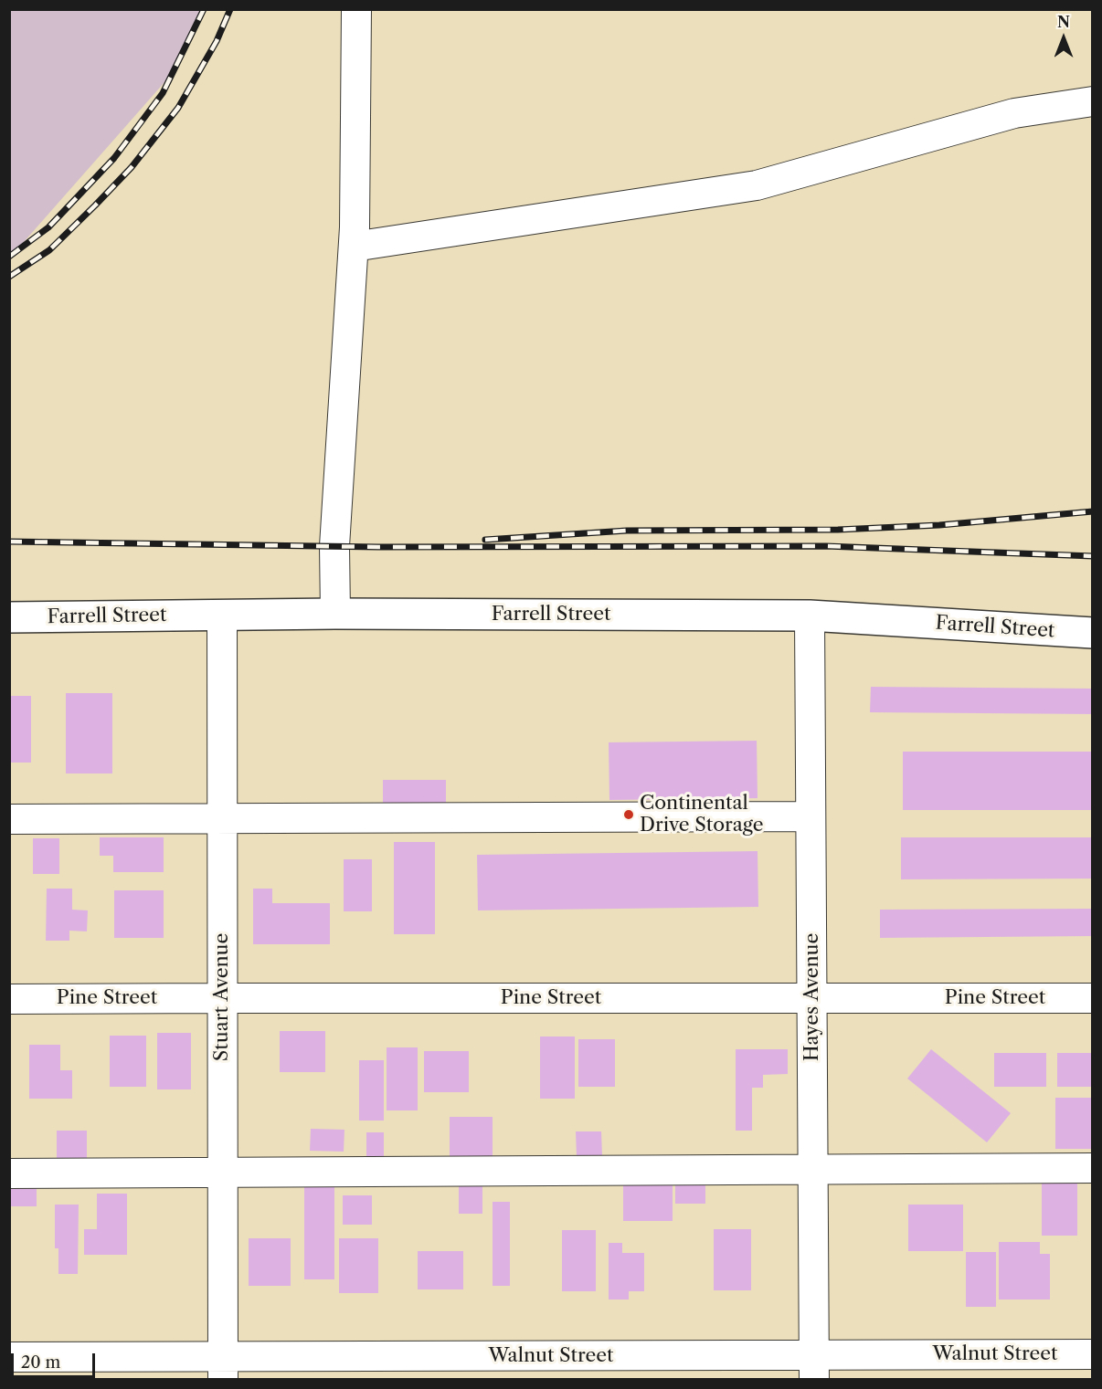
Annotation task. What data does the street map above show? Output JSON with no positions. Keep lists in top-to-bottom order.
{
  "streets": {
    "main road": ["Farrell Street"],
    "street": [
      "Stuart Avenue",
      "Hayes Avenue",
      "Pine Street",
      "Walnut Street"
    ]
  },
  "crossings": [
    ["Farrell Street", "Stuart Avenue"],
    ["Farrell Street", "Hayes Avenue"],
    ["Stuart Avenue", "Pine Street"],
    ["Stuart Avenue", "Walnut Street"],
    ["Hayes Avenue", "Pine Street"],
    ["Hayes Avenue", "Walnut Street"]
  ],
  "places": ["Continental Drive Storage"],
  "scale_bar": "20 m",
  "north": "top"
}
